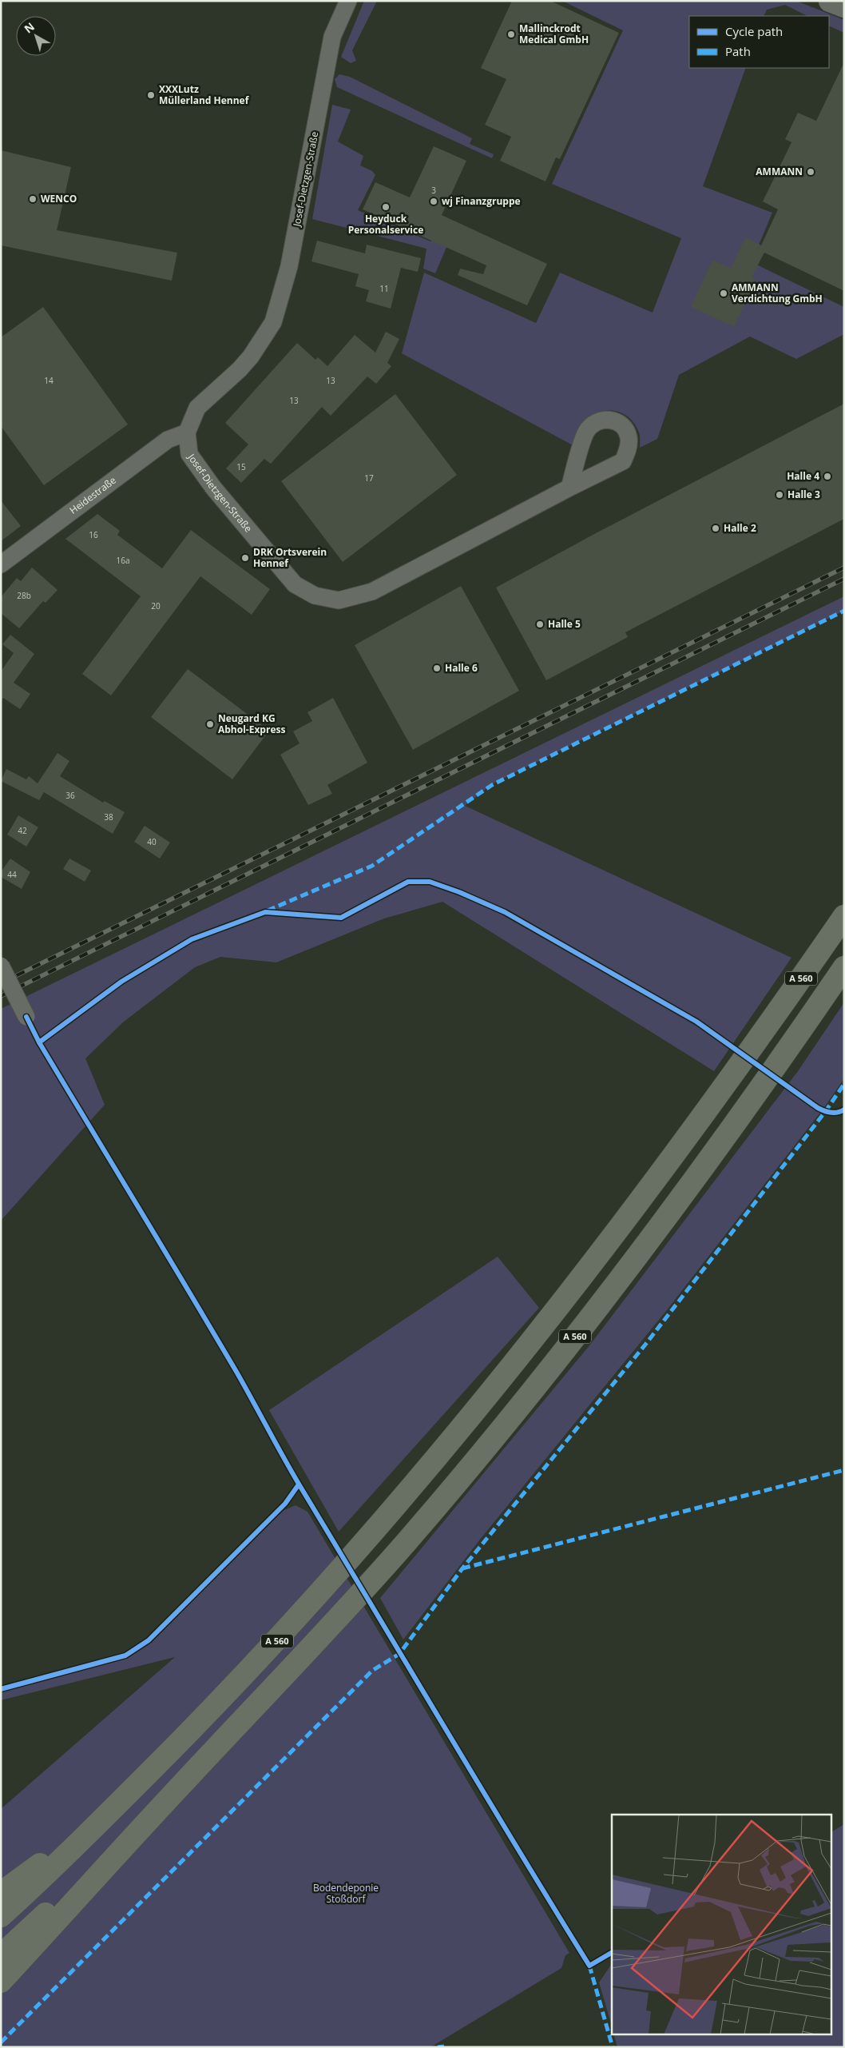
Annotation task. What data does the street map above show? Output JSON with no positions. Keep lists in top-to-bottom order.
{
  "streets": {
    "highway": ["A 560"],
    "street": ["Josef-Dietzgen-Straße", "Heidestraße"]
  },
  "crossings": [
    ["Josef-Dietzgen-Straße", "Heidestraße"]
  ],
  "parks": ["Bodendeponie Stoßdorf"],
  "places": [
    "Mallinckrodt Medical GmbH",
    "XXXLutz Müllerland Hennef",
    "AMMANN",
    "WENCO",
    "wj Finanzgruppe",
    "Heyduck Personalservice",
    "AMMANN Verdichtung GmbH",
    "Halle 4",
    "Halle 3",
    "Halle 2",
    "DRK Ortsverein Hennef",
    "Halle 5",
    "Halle 6",
    "Neugard KG Abhol-Express"
  ],
  "house_numbers": [
    "3",
    "11",
    "14",
    "13",
    "13",
    "15",
    "17",
    "16",
    "16a",
    "28b",
    "20",
    "36",
    "38",
    "42",
    "40",
    "44"
  ],
  "legend": ["Cycle path", "Path"],
  "north": "top left"
}
